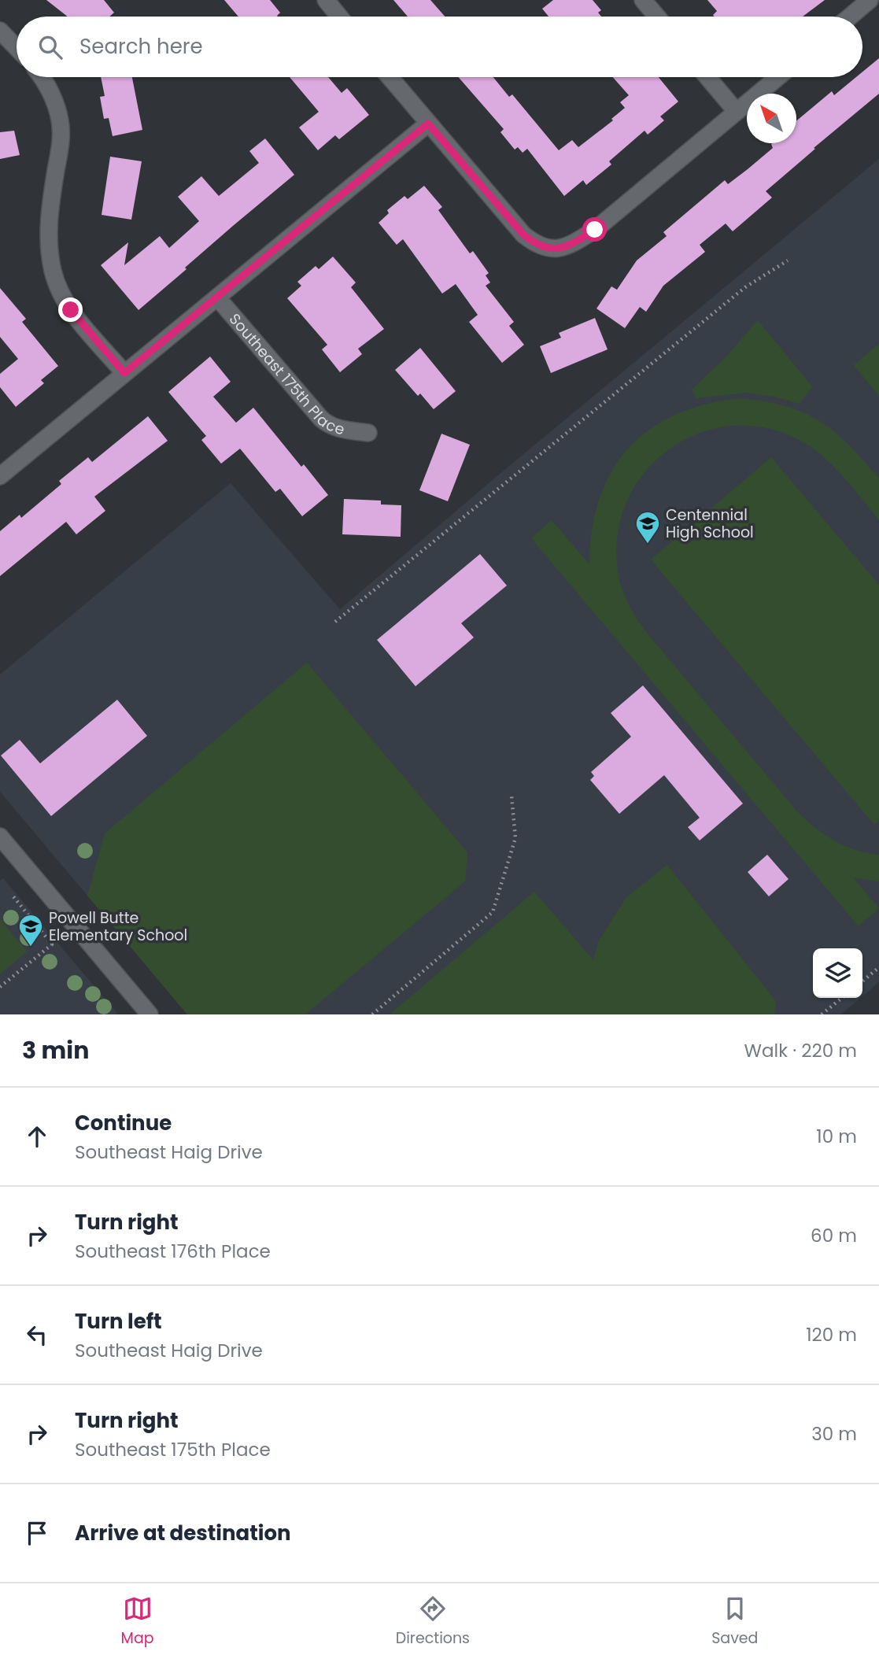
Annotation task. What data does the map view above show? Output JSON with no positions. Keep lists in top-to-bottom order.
{
  "streets": {
    "street": ["Southeast 175th Place"]
  },
  "places": {
    "school or university": ["Centennial High School", "Powell Butte Elementary School"]
  },
  "north": "top left",
  "page": {
    "search": "Search here",
    "heading": ["3 min", "Walk · 220 m"],
    "list": [
      ["Continue", "Southeast Haig Drive", "10 m"],
      ["Turn right", "Southeast 176th Place", "60 m"],
      ["Turn left", "Southeast Haig Drive", "120 m"],
      ["Turn right", "Southeast 175th Place", "30 m"],
      "Arrive at destination"
    ],
    "nav": ["Map", "Directions", "Saved"]
  }
}
